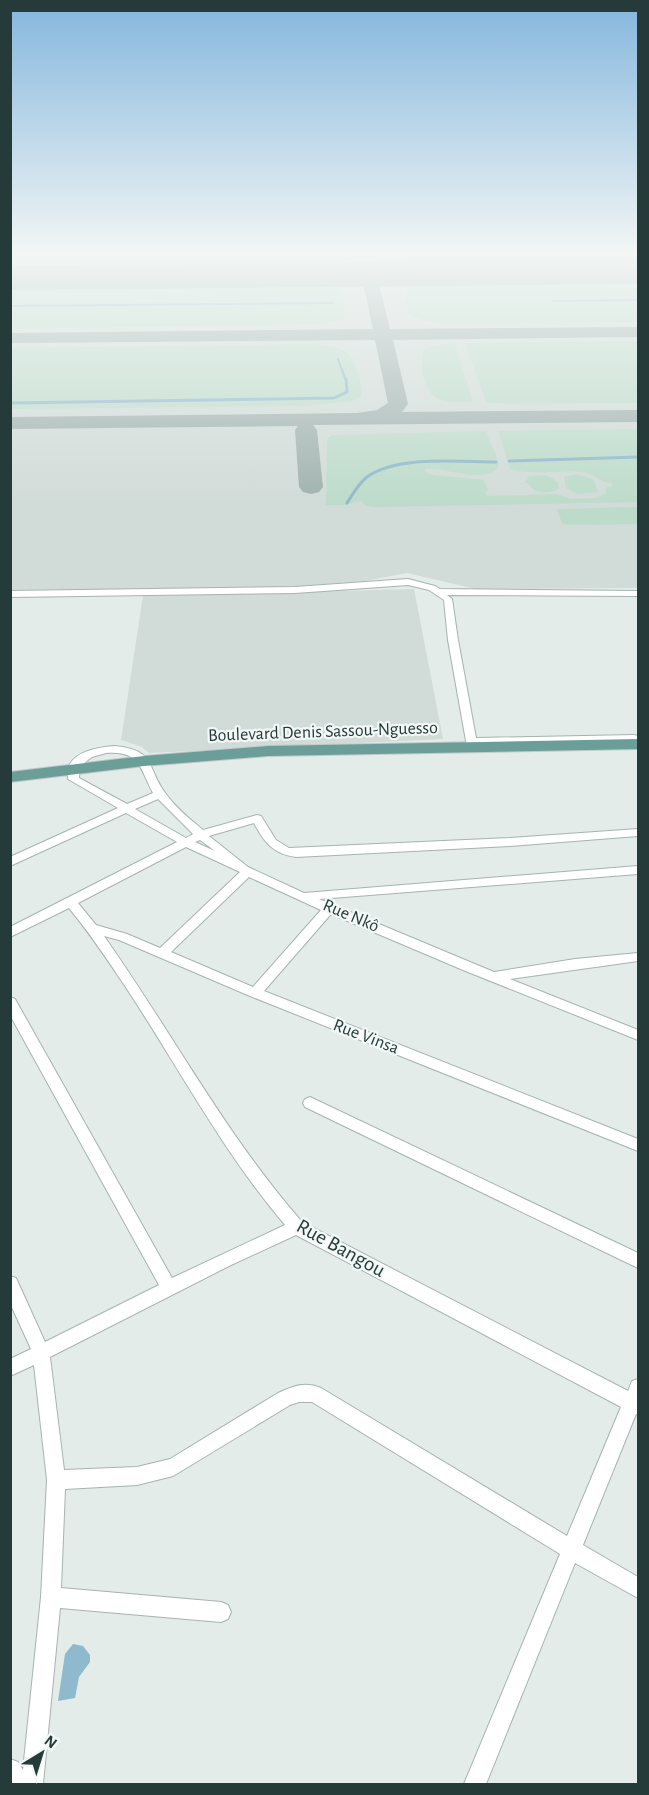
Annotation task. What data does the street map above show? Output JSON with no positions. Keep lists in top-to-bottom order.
{
  "streets": {
    "main road": ["Boulevard Denis Sassou-Nguesso"],
    "street": ["Rue Nkô", "Rue Vinsa", "Rue Bangou"]
  },
  "crossings": [
    ["Boulevard Denis Sassou-Nguesso", "Rue Nkô"],
    ["Rue Vinsa", "Rue Bangou"]
  ],
  "north": "top right"
}
